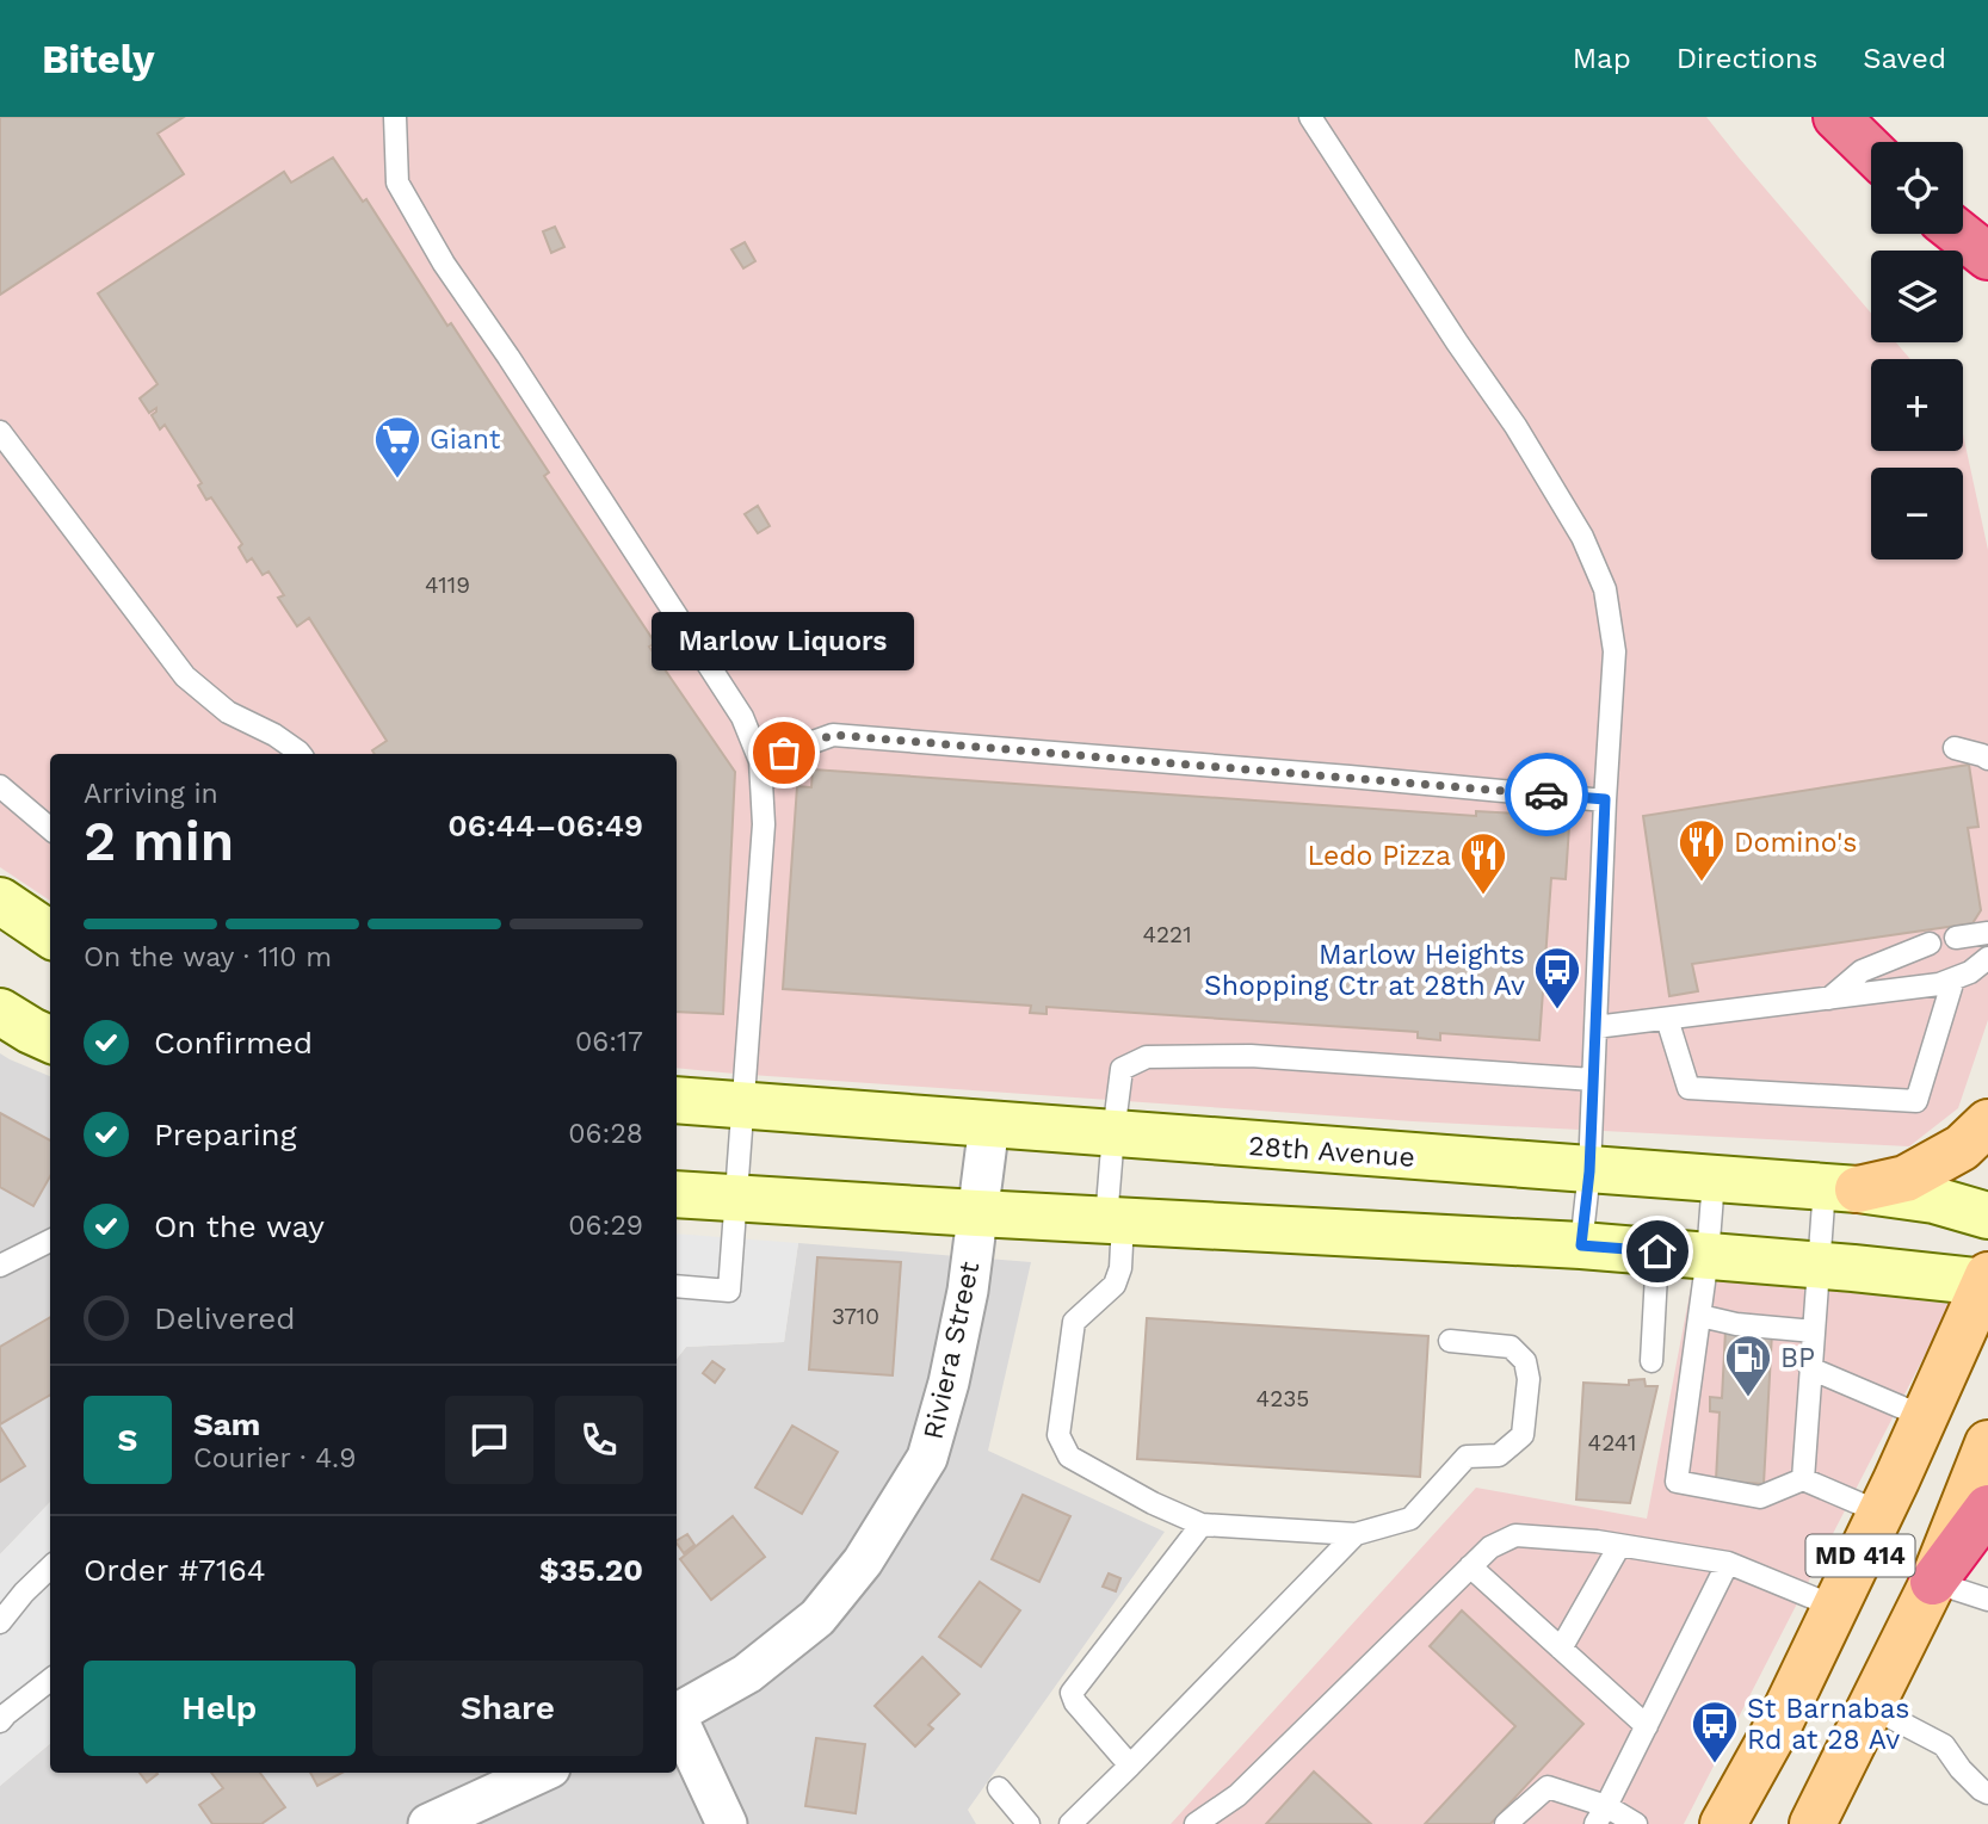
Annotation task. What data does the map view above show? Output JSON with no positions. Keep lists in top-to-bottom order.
{
  "streets": {
    "main road": ["MD 414"],
    "street": ["28th Avenue", "Riviera Street"]
  },
  "crossings": [
    ["28th Avenue", "Riviera Street"]
  ],
  "places": {
    "supermarket": ["Giant"],
    "other": ["Marlow Liquors"],
    "restaurant": ["Domino's", "Ledo Pizza"],
    "bus stop": ["Marlow Heights Shopping Ctr at 28th Av", "St Barnabas Rd at 28 Av"],
    "fuel station": ["BP"]
  },
  "house_numbers": [
    "4119",
    "4221",
    "3710",
    "4235",
    "4241"
  ],
  "page": {
    "header": "Bitely",
    "nav": ["Map", "Directions", "Saved"],
    "map_buttons": ["+", "−"],
    "bubble": "Marlow Liquors",
    "heading": ["2 min", "Arriving in", "06:44–06:49"],
    "panel": [
      "Sam",
      "Courier · 4.9",
      "Order #7164",
      "$35.20"
    ],
    "bar": "On the way · 110 m",
    "list": [
      ["Confirmed", "06:17"],
      ["Preparing", "06:28"],
      ["On the way", "06:29"],
      "Delivered"
    ],
    "round": "S",
    "buttons": ["Help", "Share"]
  }
}
